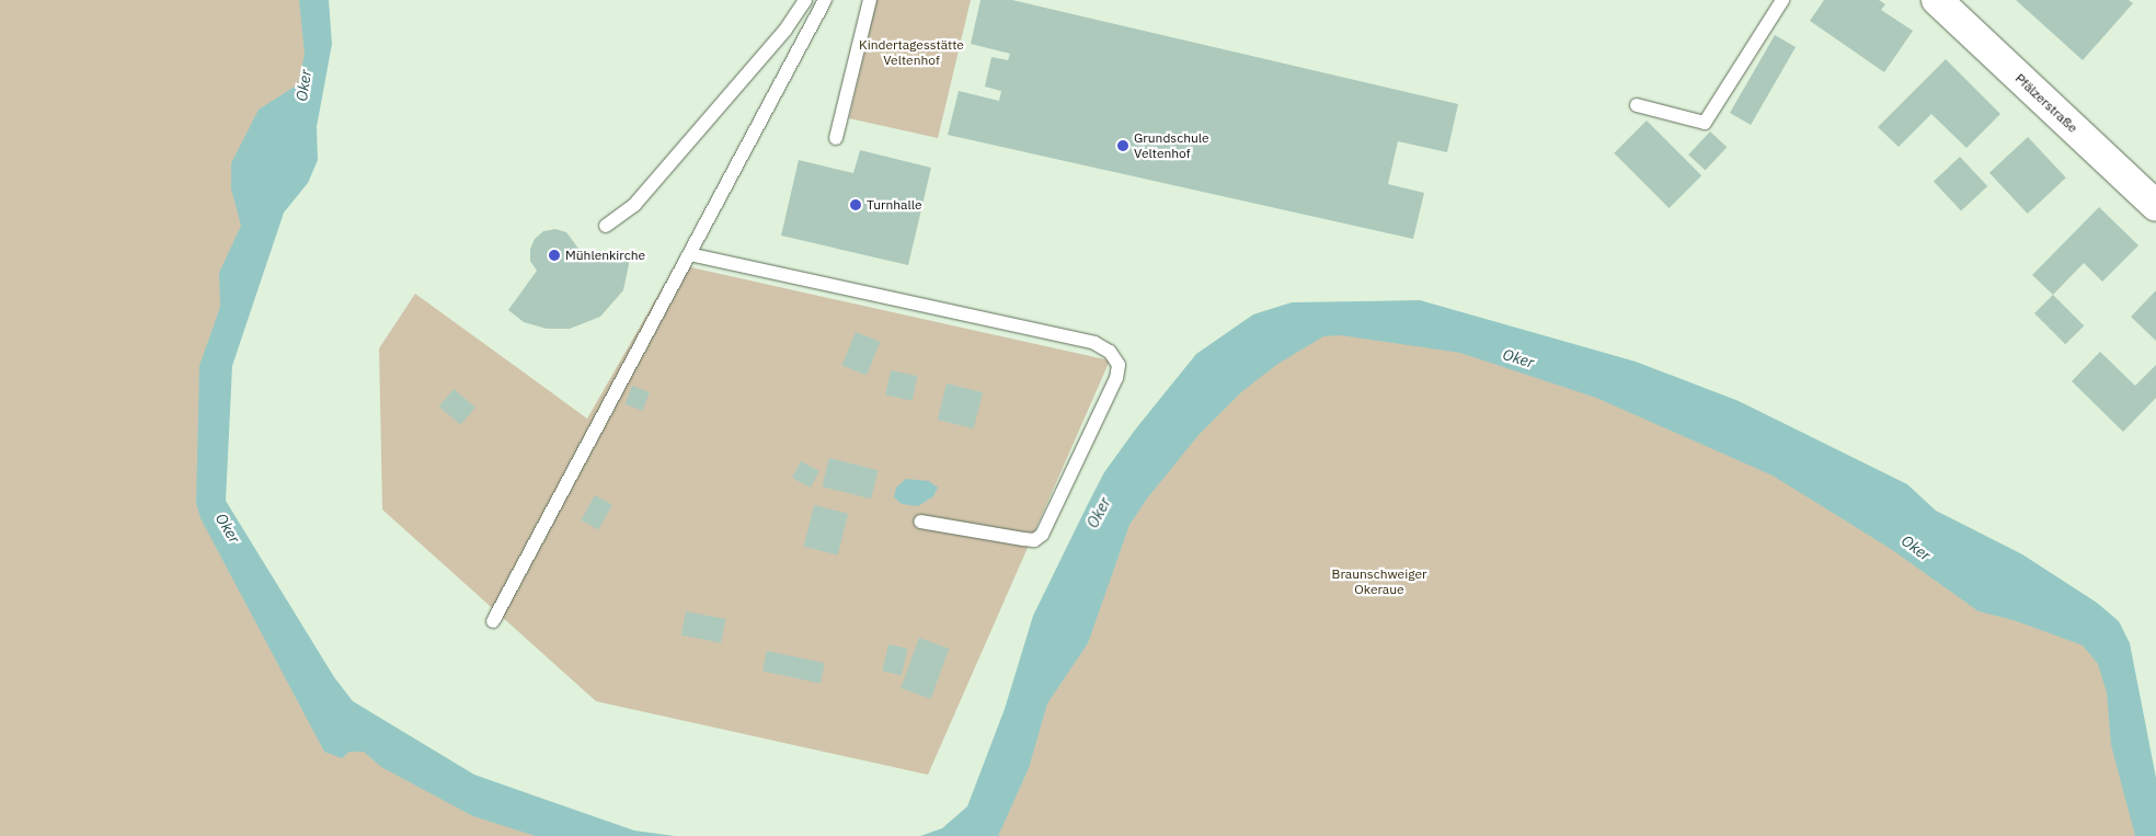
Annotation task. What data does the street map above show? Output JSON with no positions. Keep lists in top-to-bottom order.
{
  "streets": {
    "street": ["Pfälzerstraße"]
  },
  "water": ["Oker"],
  "parks": ["Kindertagesstätte Veltenhof", "Braunschweiger Okeraue"],
  "places": ["Grundschule Veltenhof", "Turnhalle", "Mühlenkirche"]
}
